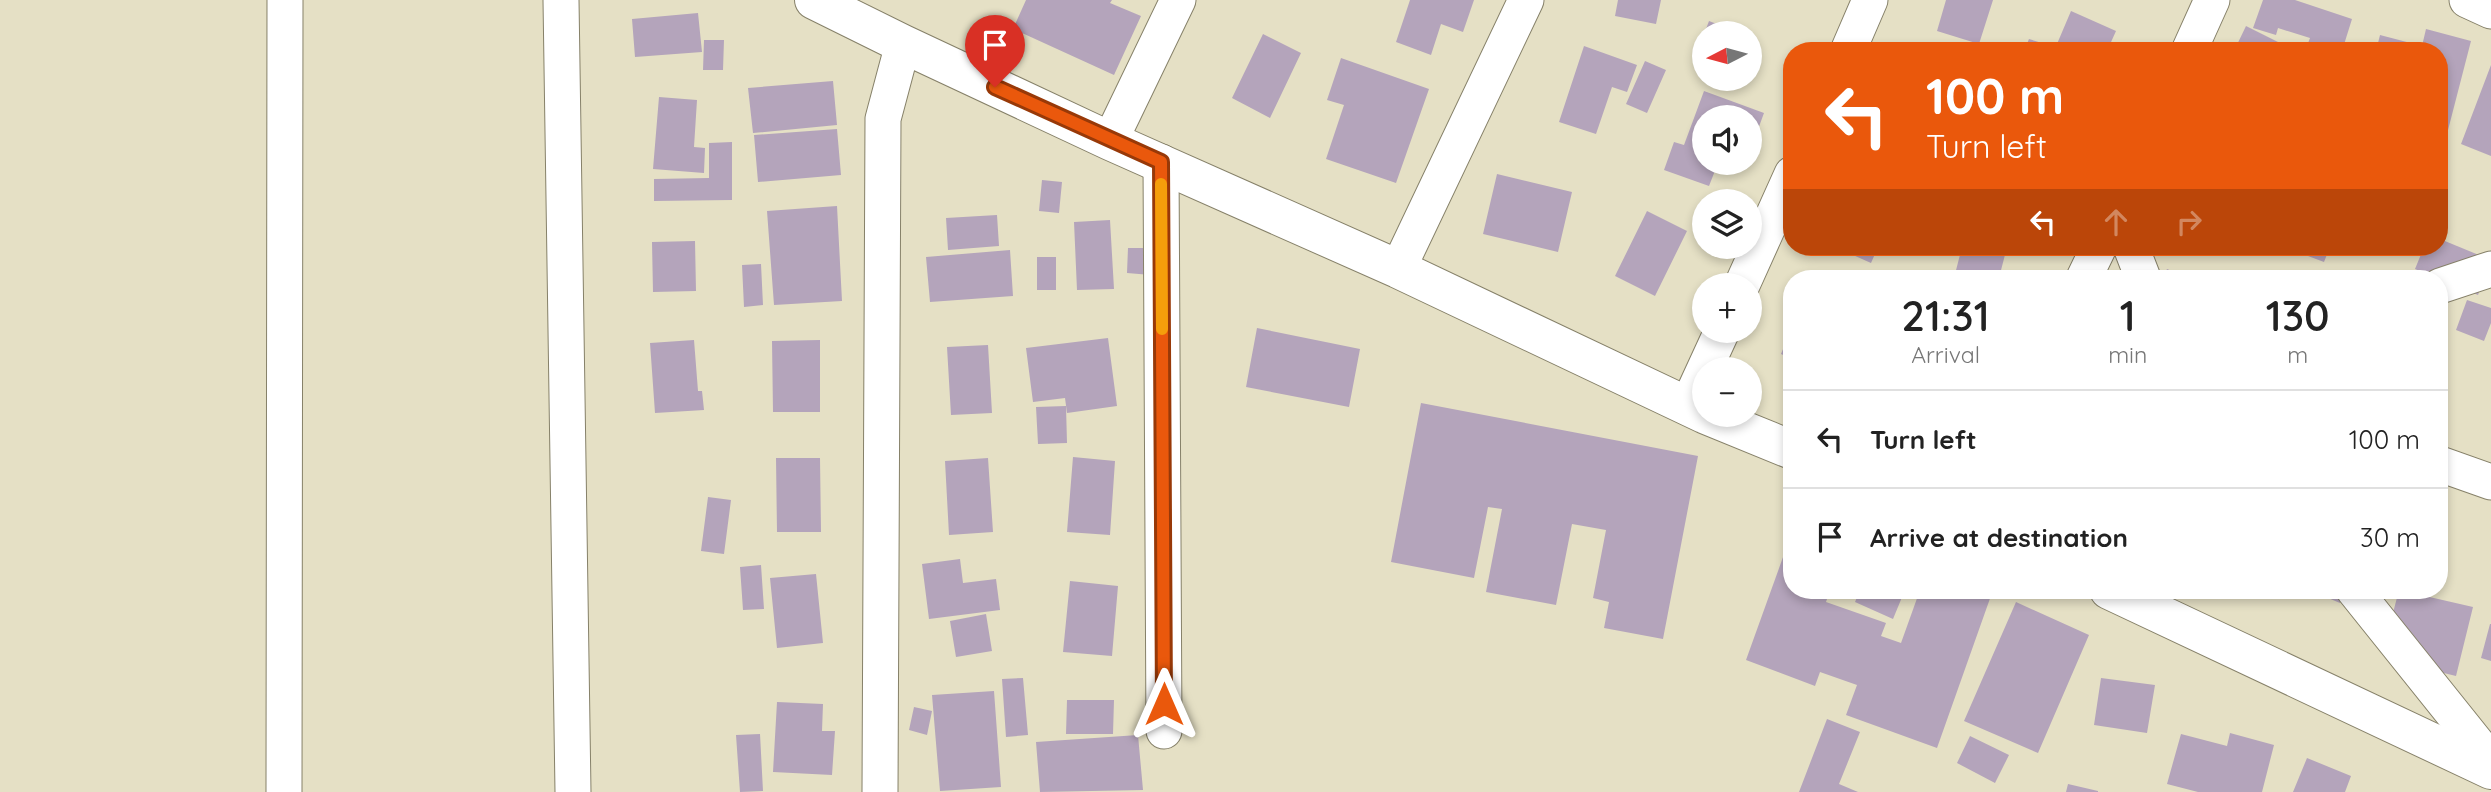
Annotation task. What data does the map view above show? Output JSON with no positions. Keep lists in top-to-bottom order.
{
  "north": "left",
  "page": {
    "map_buttons": ["+", "−"],
    "turn": ["100 m", "Turn left"],
    "eta": [
      "21:31",
      "Arrival",
      "1",
      "min",
      "130",
      "m"
    ],
    "list": [
      {
        "name": "Turn left",
        "value": "100 m"
      },
      {
        "name": "Arrive at destination",
        "value": "30 m"
      }
    ]
  }
}
